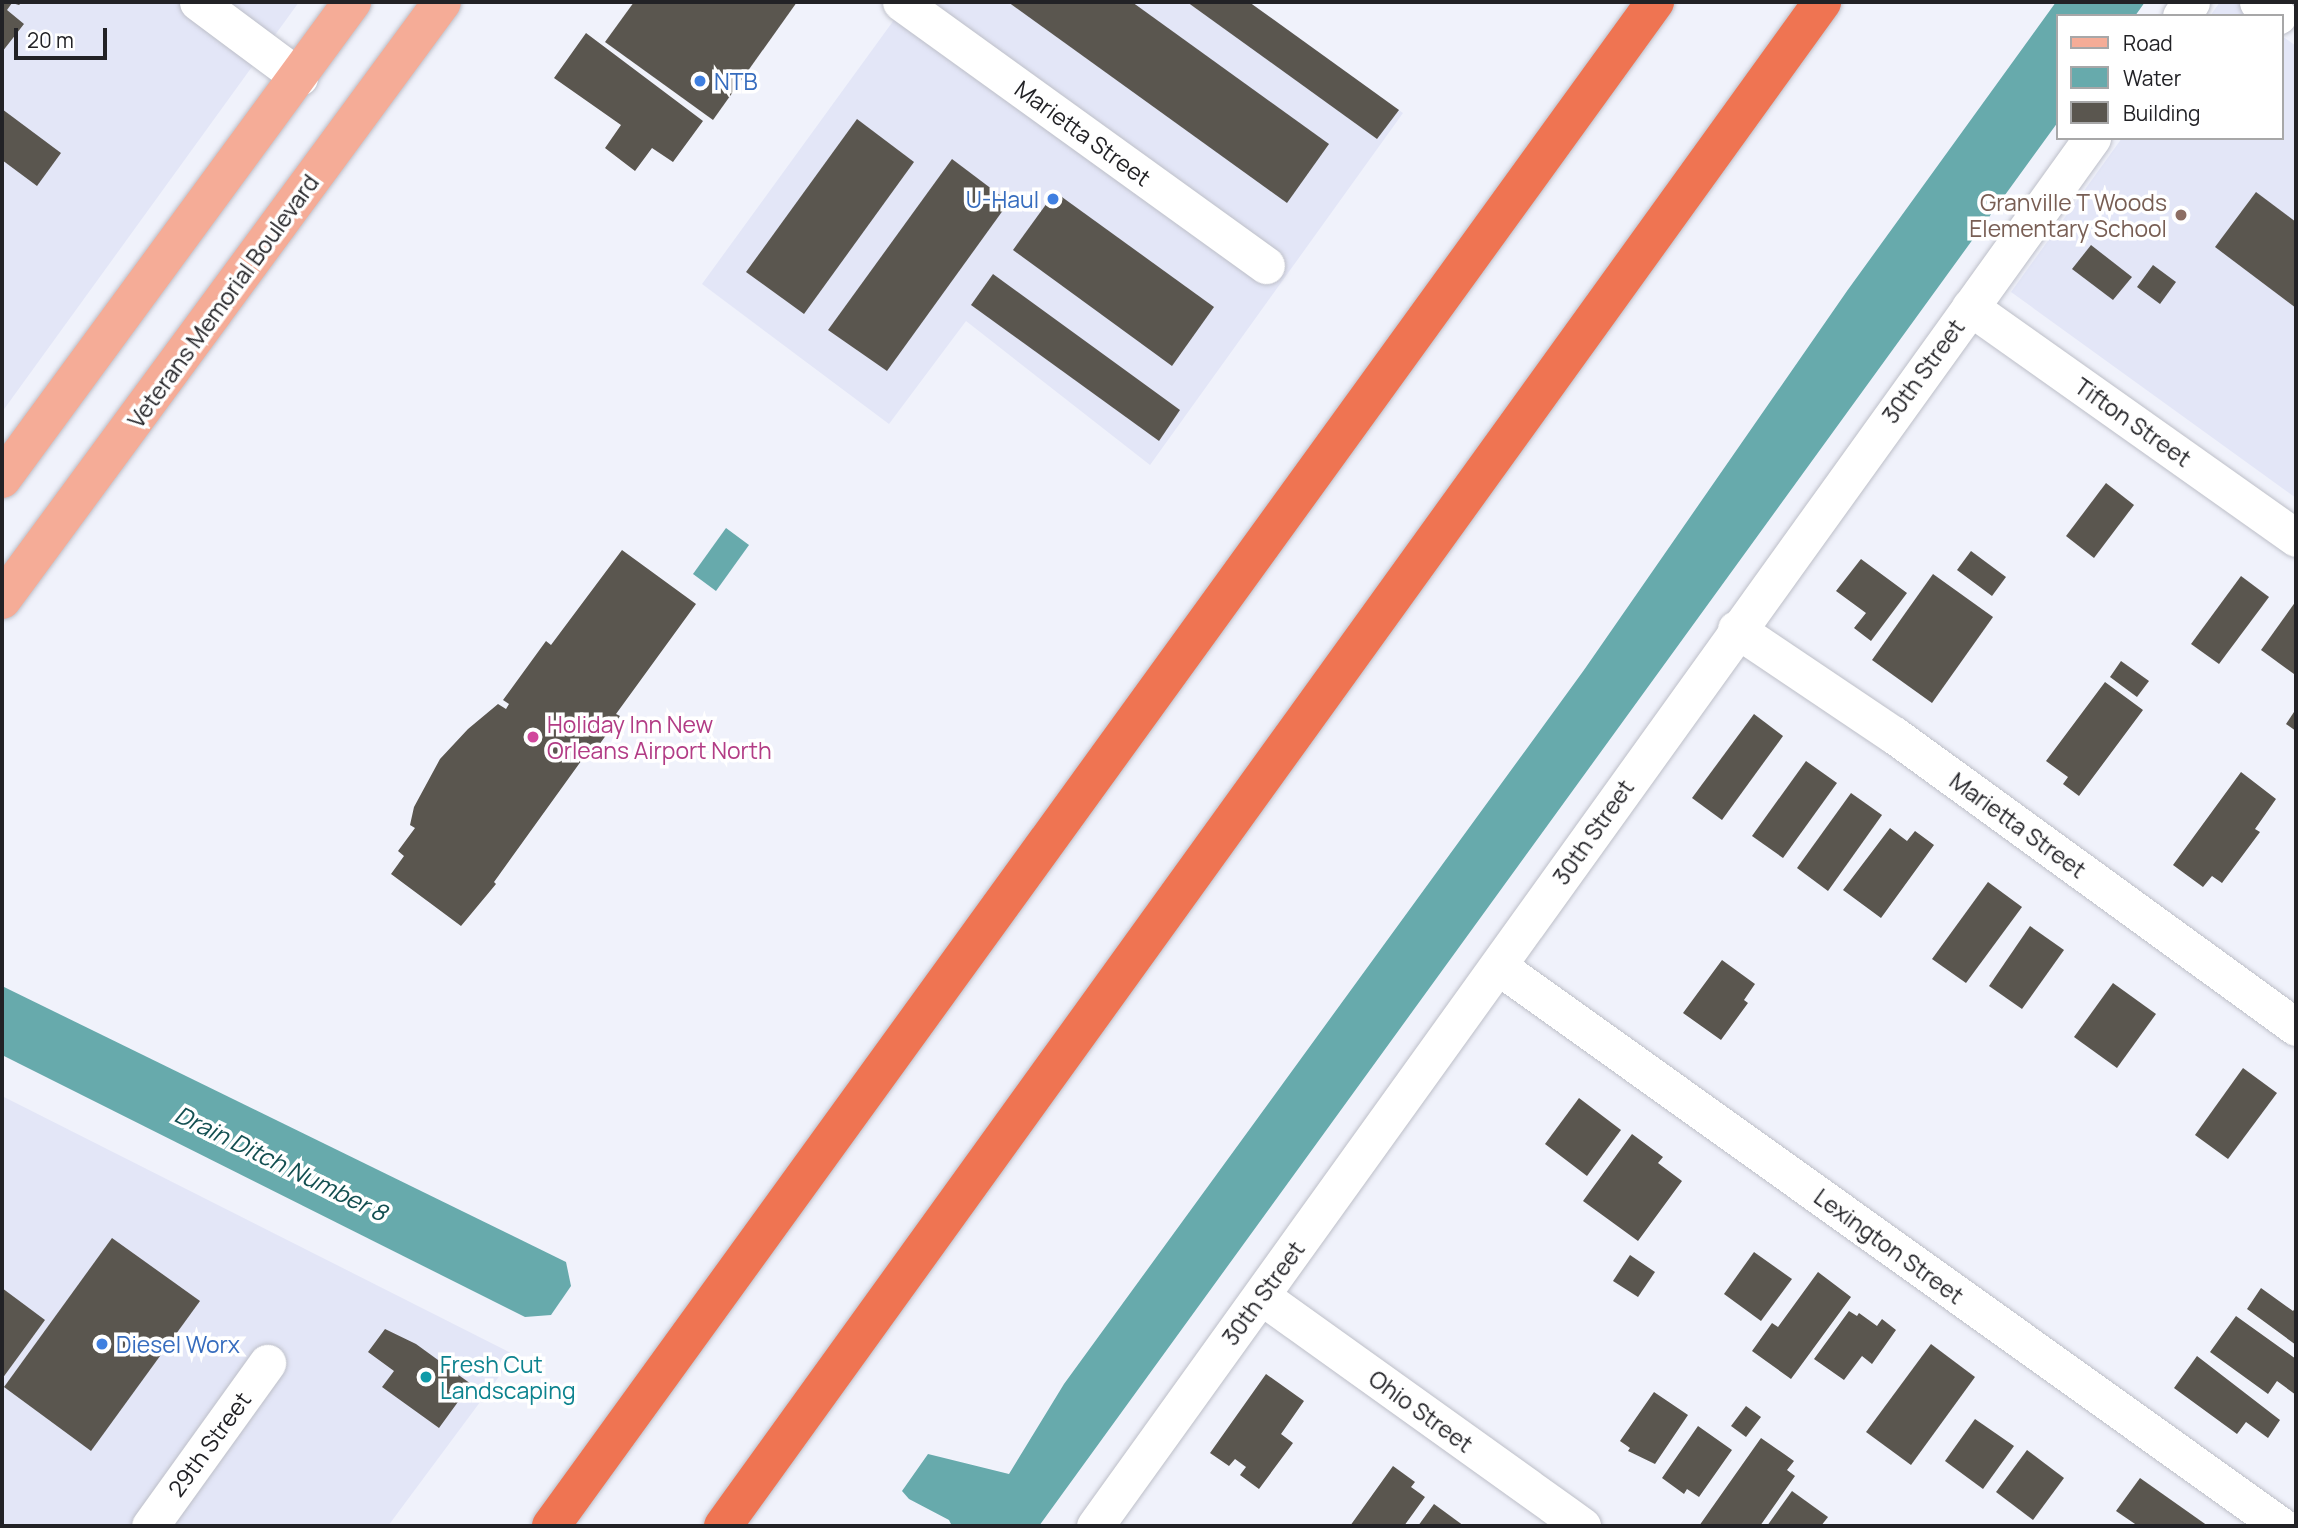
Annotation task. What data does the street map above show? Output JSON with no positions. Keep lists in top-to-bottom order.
{
  "streets": {
    "main road": ["Veterans Memorial Boulevard"],
    "street": [
      "Marietta Street",
      "30th Street",
      "Tifton Street",
      "Lexington Street",
      "Ohio Street",
      "29th Street"
    ]
  },
  "crossings": [
    ["Marietta Street", "30th Street"],
    ["30th Street", "Tifton Street"],
    ["30th Street", "Lexington Street"],
    ["30th Street", "Ohio Street"]
  ],
  "water": ["Drain Ditch Number 8"],
  "places": [
    "NTB",
    "U-Haul",
    "Granville T Woods Elementary School",
    "Holiday Inn New Orleans Airport North",
    "Diesel Worx",
    "Fresh Cut Landscaping"
  ],
  "legend": ["Road", "Water", "Building"],
  "scale_bar": "20 m"
}
